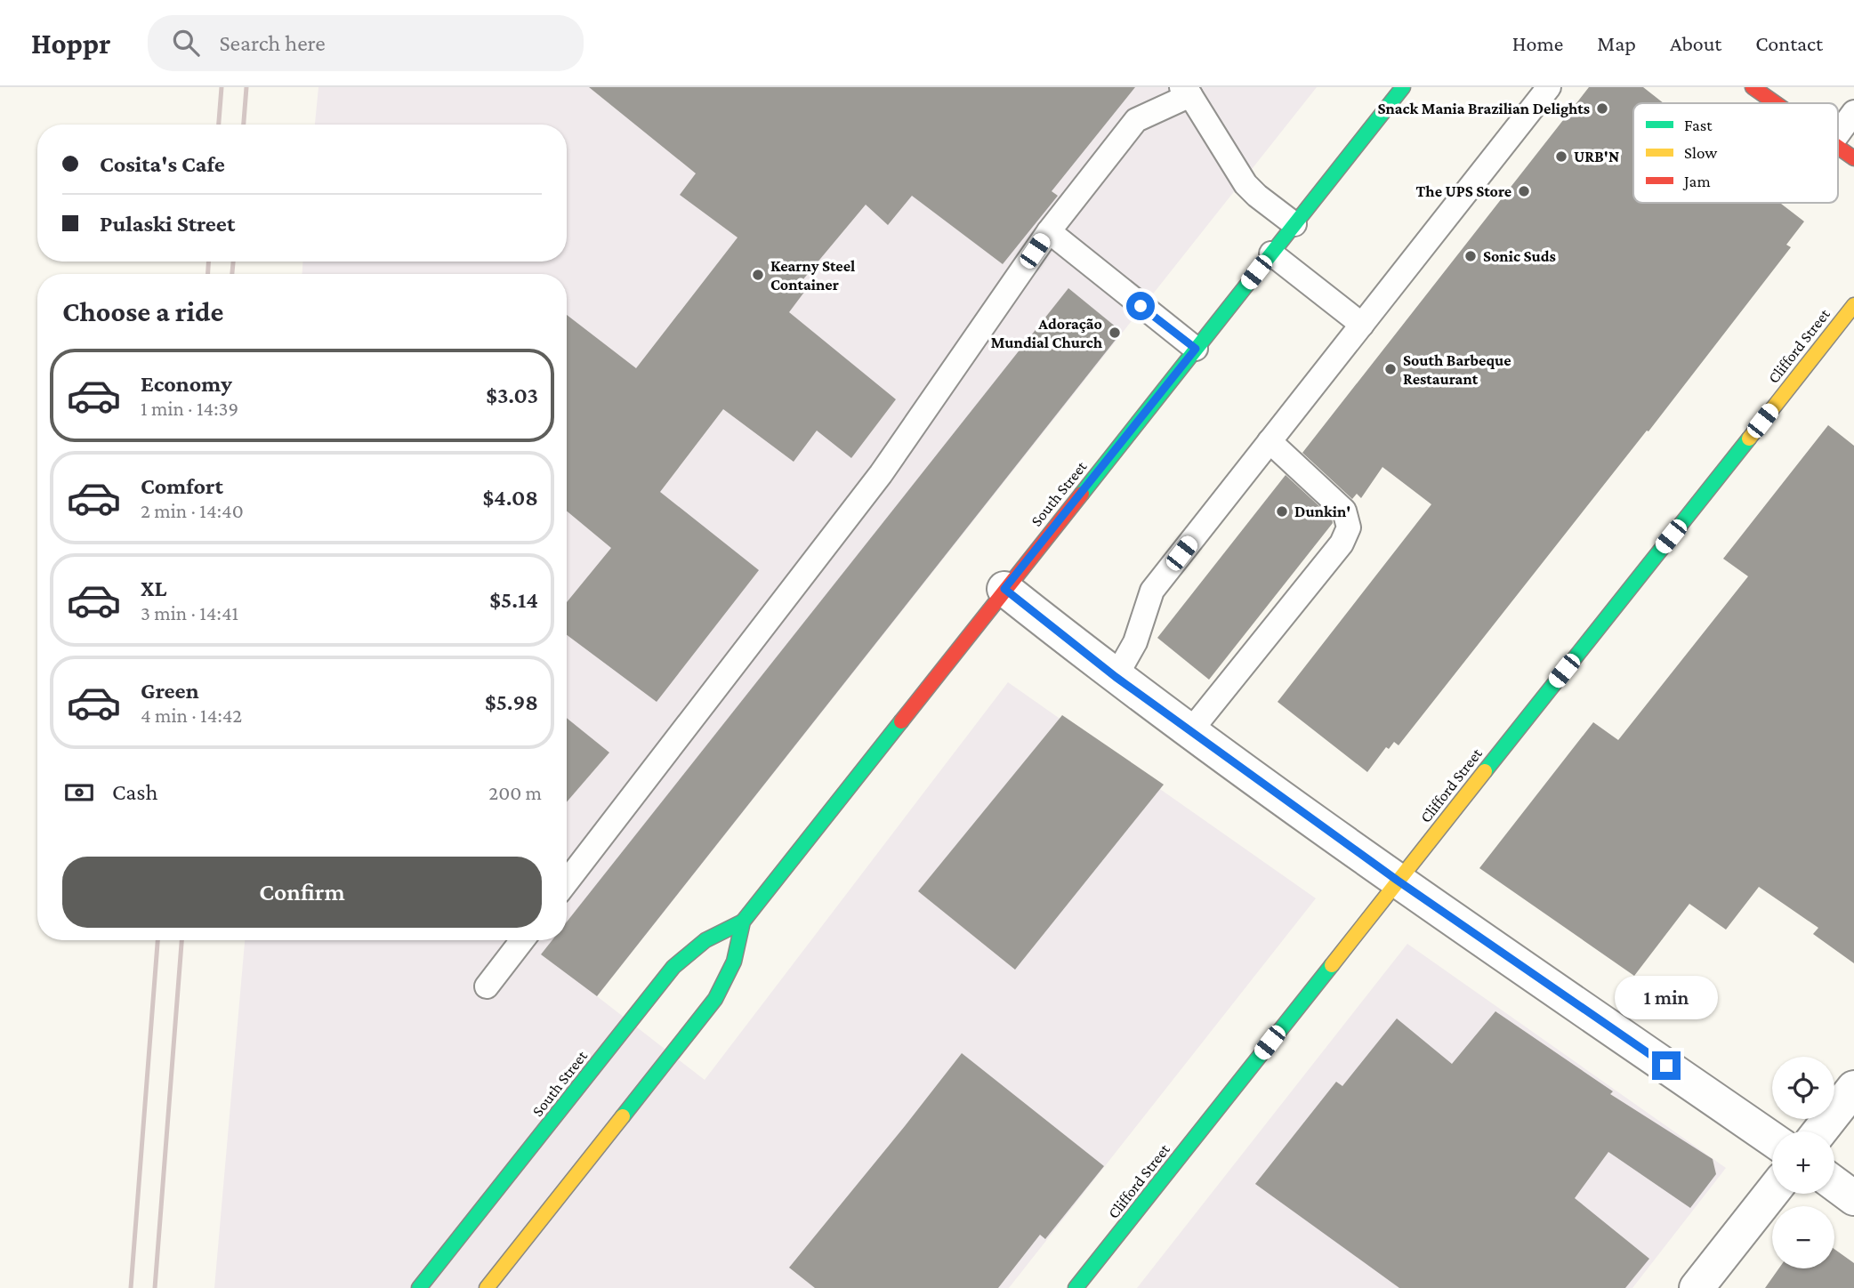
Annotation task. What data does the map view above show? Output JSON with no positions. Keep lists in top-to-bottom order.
{
  "streets": {
    "main road": ["Clifford Street", "South Street"]
  },
  "places": [
    "Snack Mania Brazilian Delights",
    "URB'N",
    "The UPS Store",
    "Sonic Suds",
    "Kearny Steel Container",
    "Adoração Mundial Church",
    "South Barbeque Restaurant",
    "Dunkin'"
  ],
  "legend": ["Fast", "Slow", "Jam"],
  "page": {
    "header": "Hoppr",
    "search": "Search here",
    "nav": [
      "Home",
      "Map",
      "About",
      "Contact"
    ],
    "banner": ["Cosita's Cafe", "Pulaski Street"],
    "heading": "Choose a ride",
    "list": [
      {
        "name": "Economy",
        "note": "1 min · 14:39",
        "value": "$3.03"
      },
      {
        "name": "Comfort",
        "note": "2 min · 14:40",
        "value": "$4.08"
      },
      {
        "name": "XL",
        "note": "3 min · 14:41",
        "value": "$5.14"
      },
      {
        "name": "Green",
        "note": "4 min · 14:42",
        "value": "$5.98"
      }
    ],
    "pay": ["Cash", "200 m"],
    "buttons": "Confirm",
    "bubble": "1 min",
    "map_buttons": ["+", "−"]
  }
}
